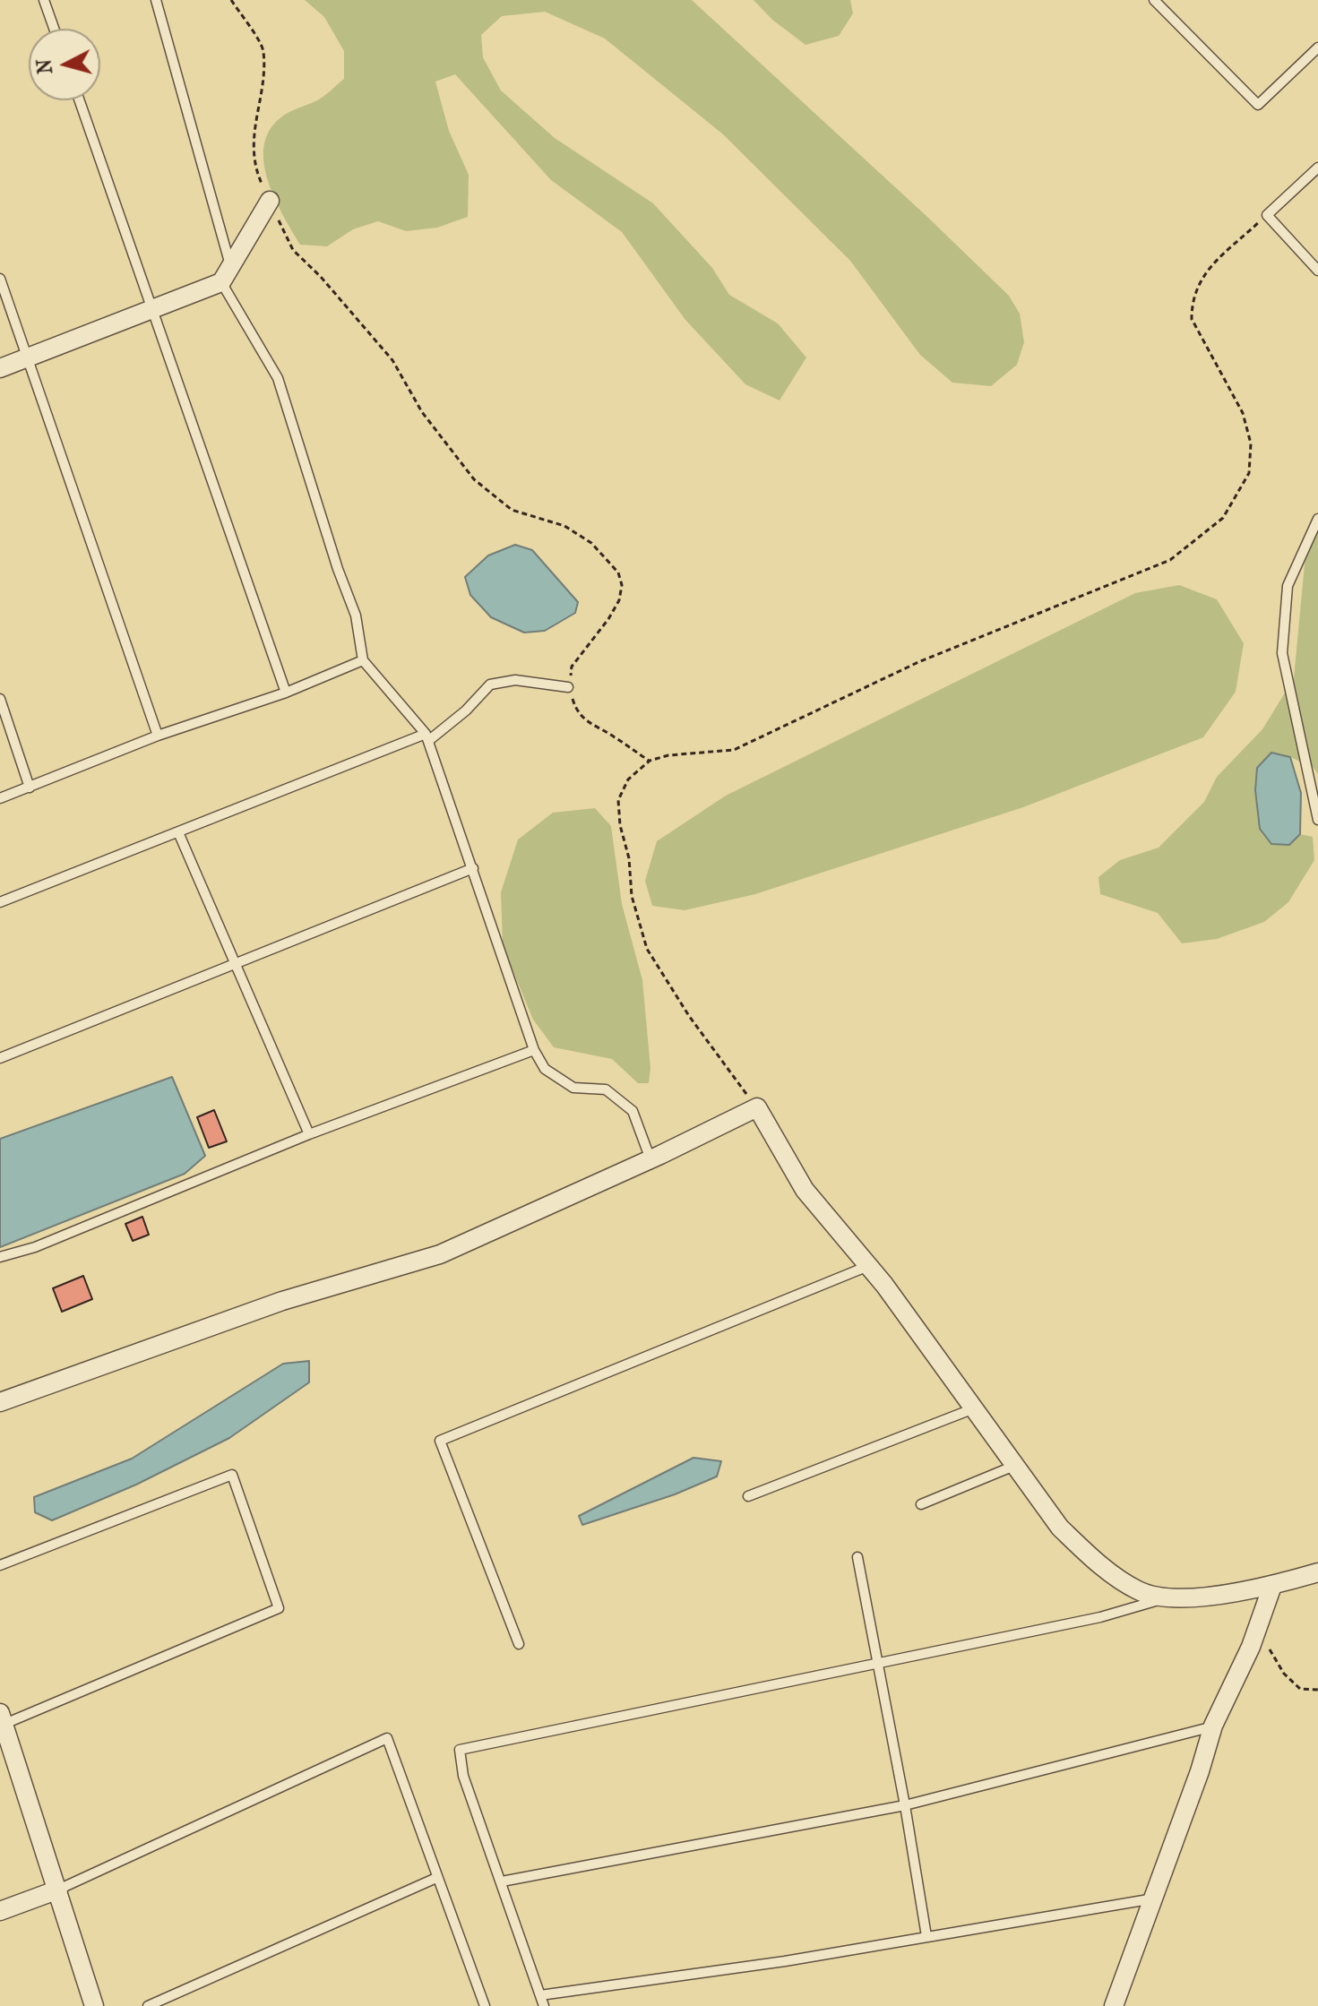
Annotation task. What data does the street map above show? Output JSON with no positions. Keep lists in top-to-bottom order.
{
  "north": "left"
}
